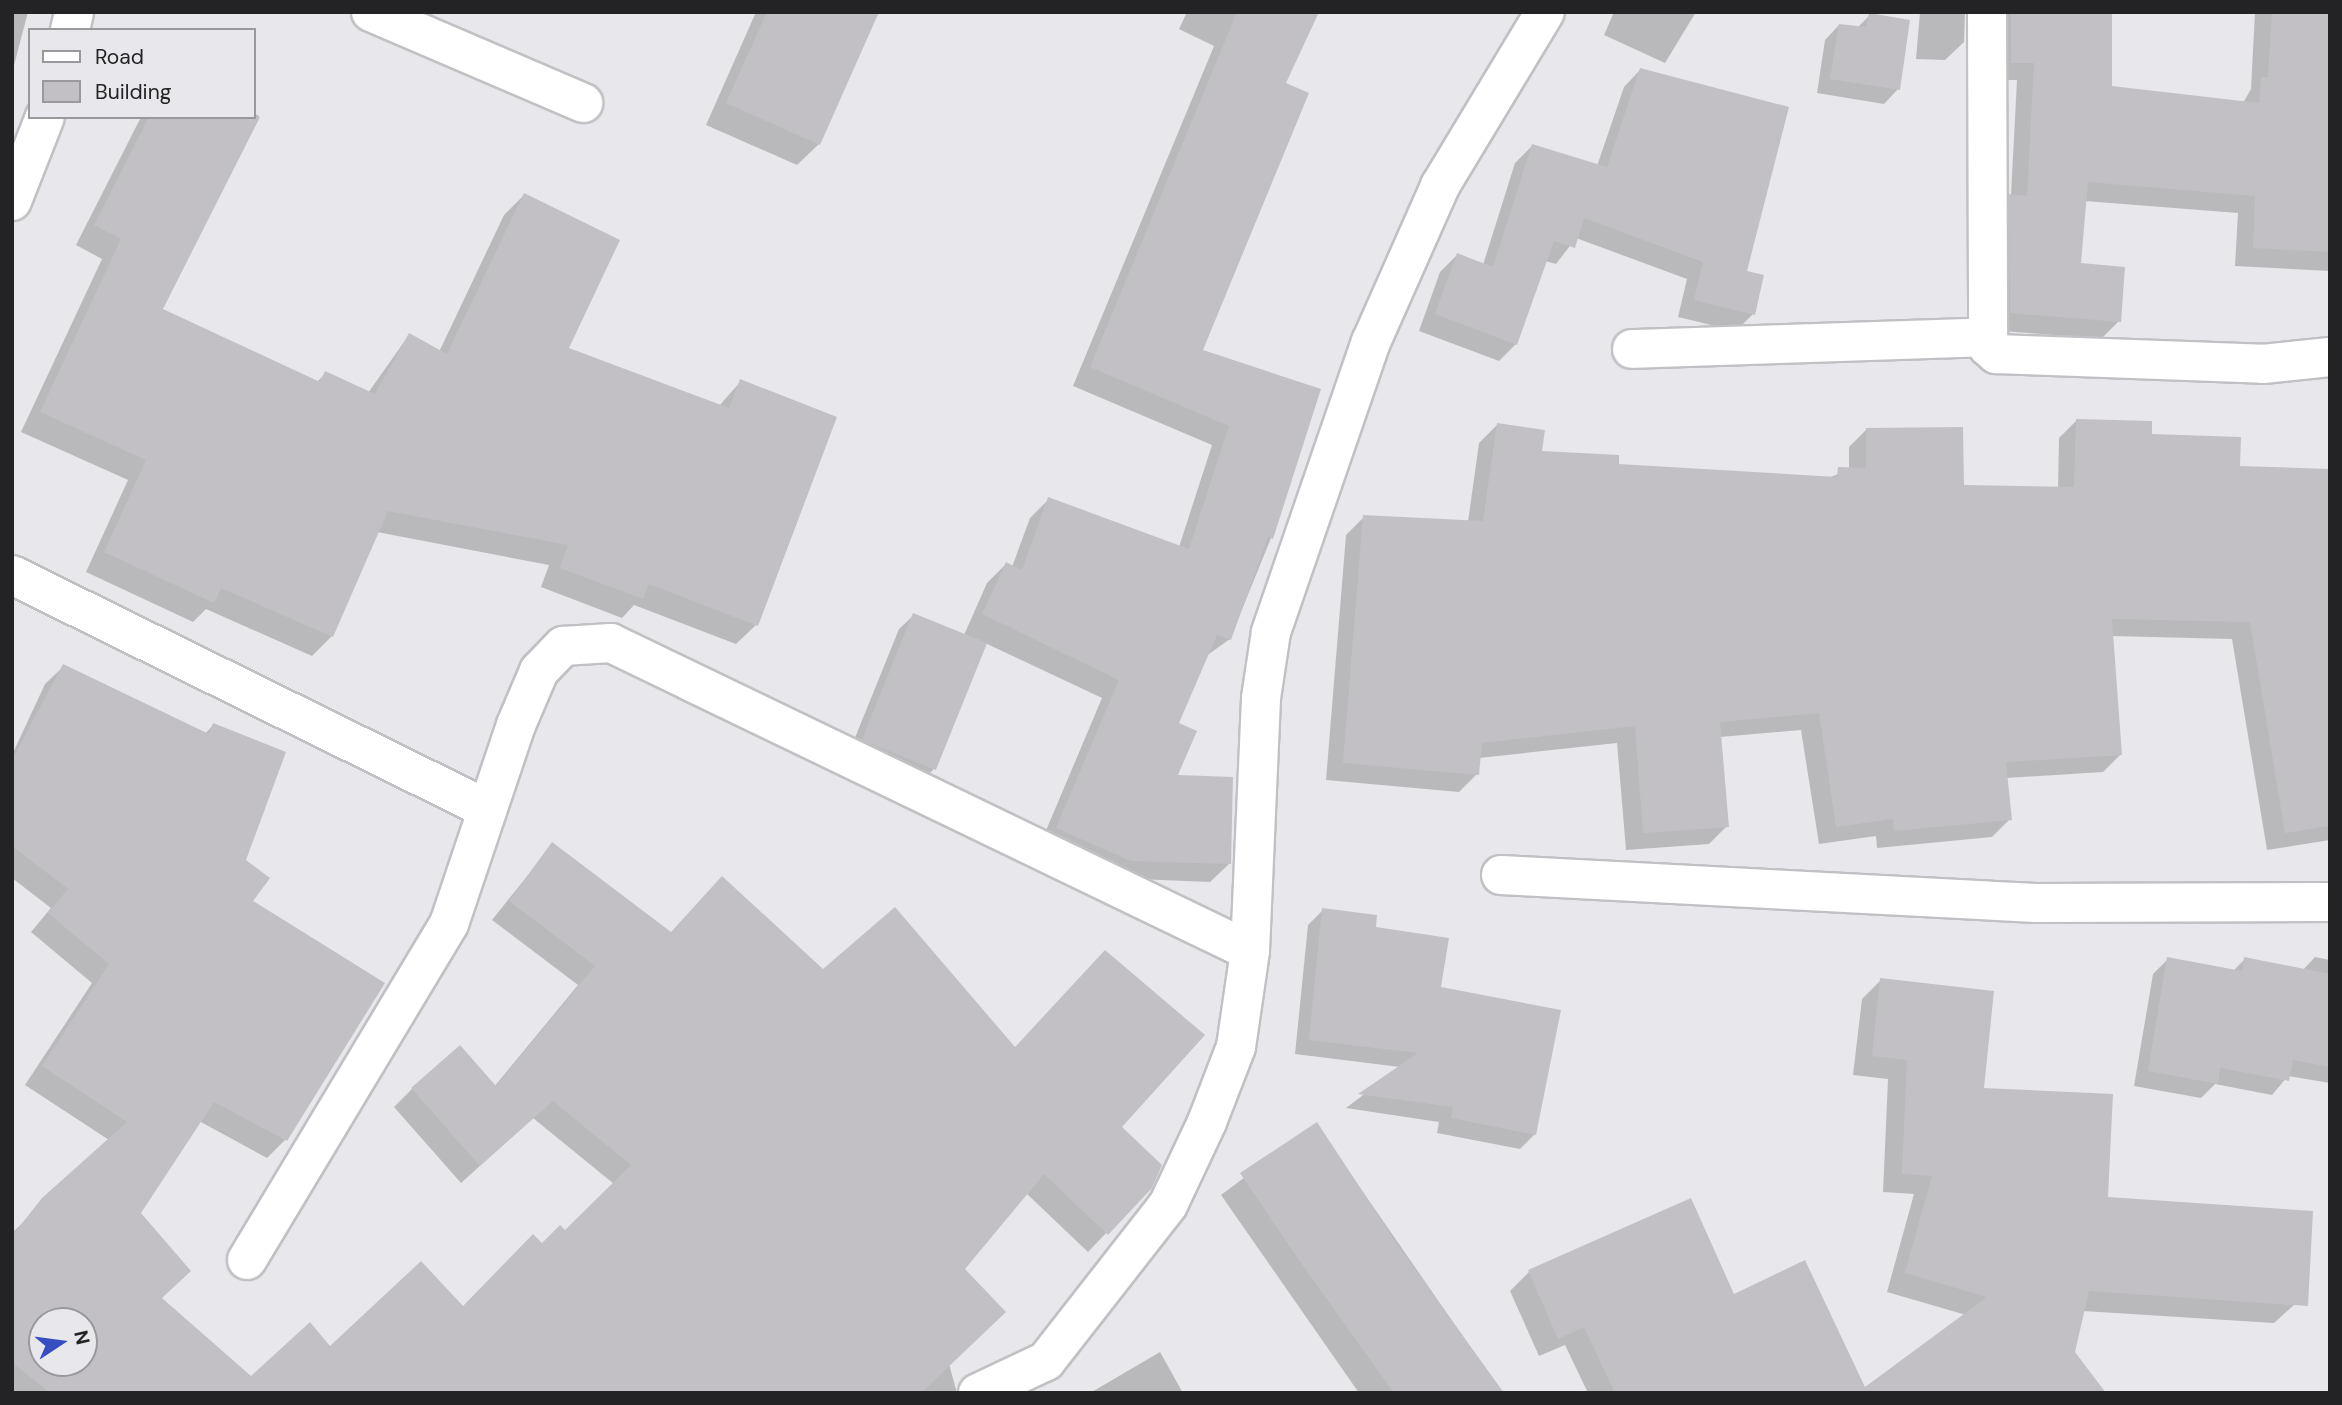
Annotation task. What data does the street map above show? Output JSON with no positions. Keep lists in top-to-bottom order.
{
  "legend": ["Road", "Building"],
  "north": "right"
}
